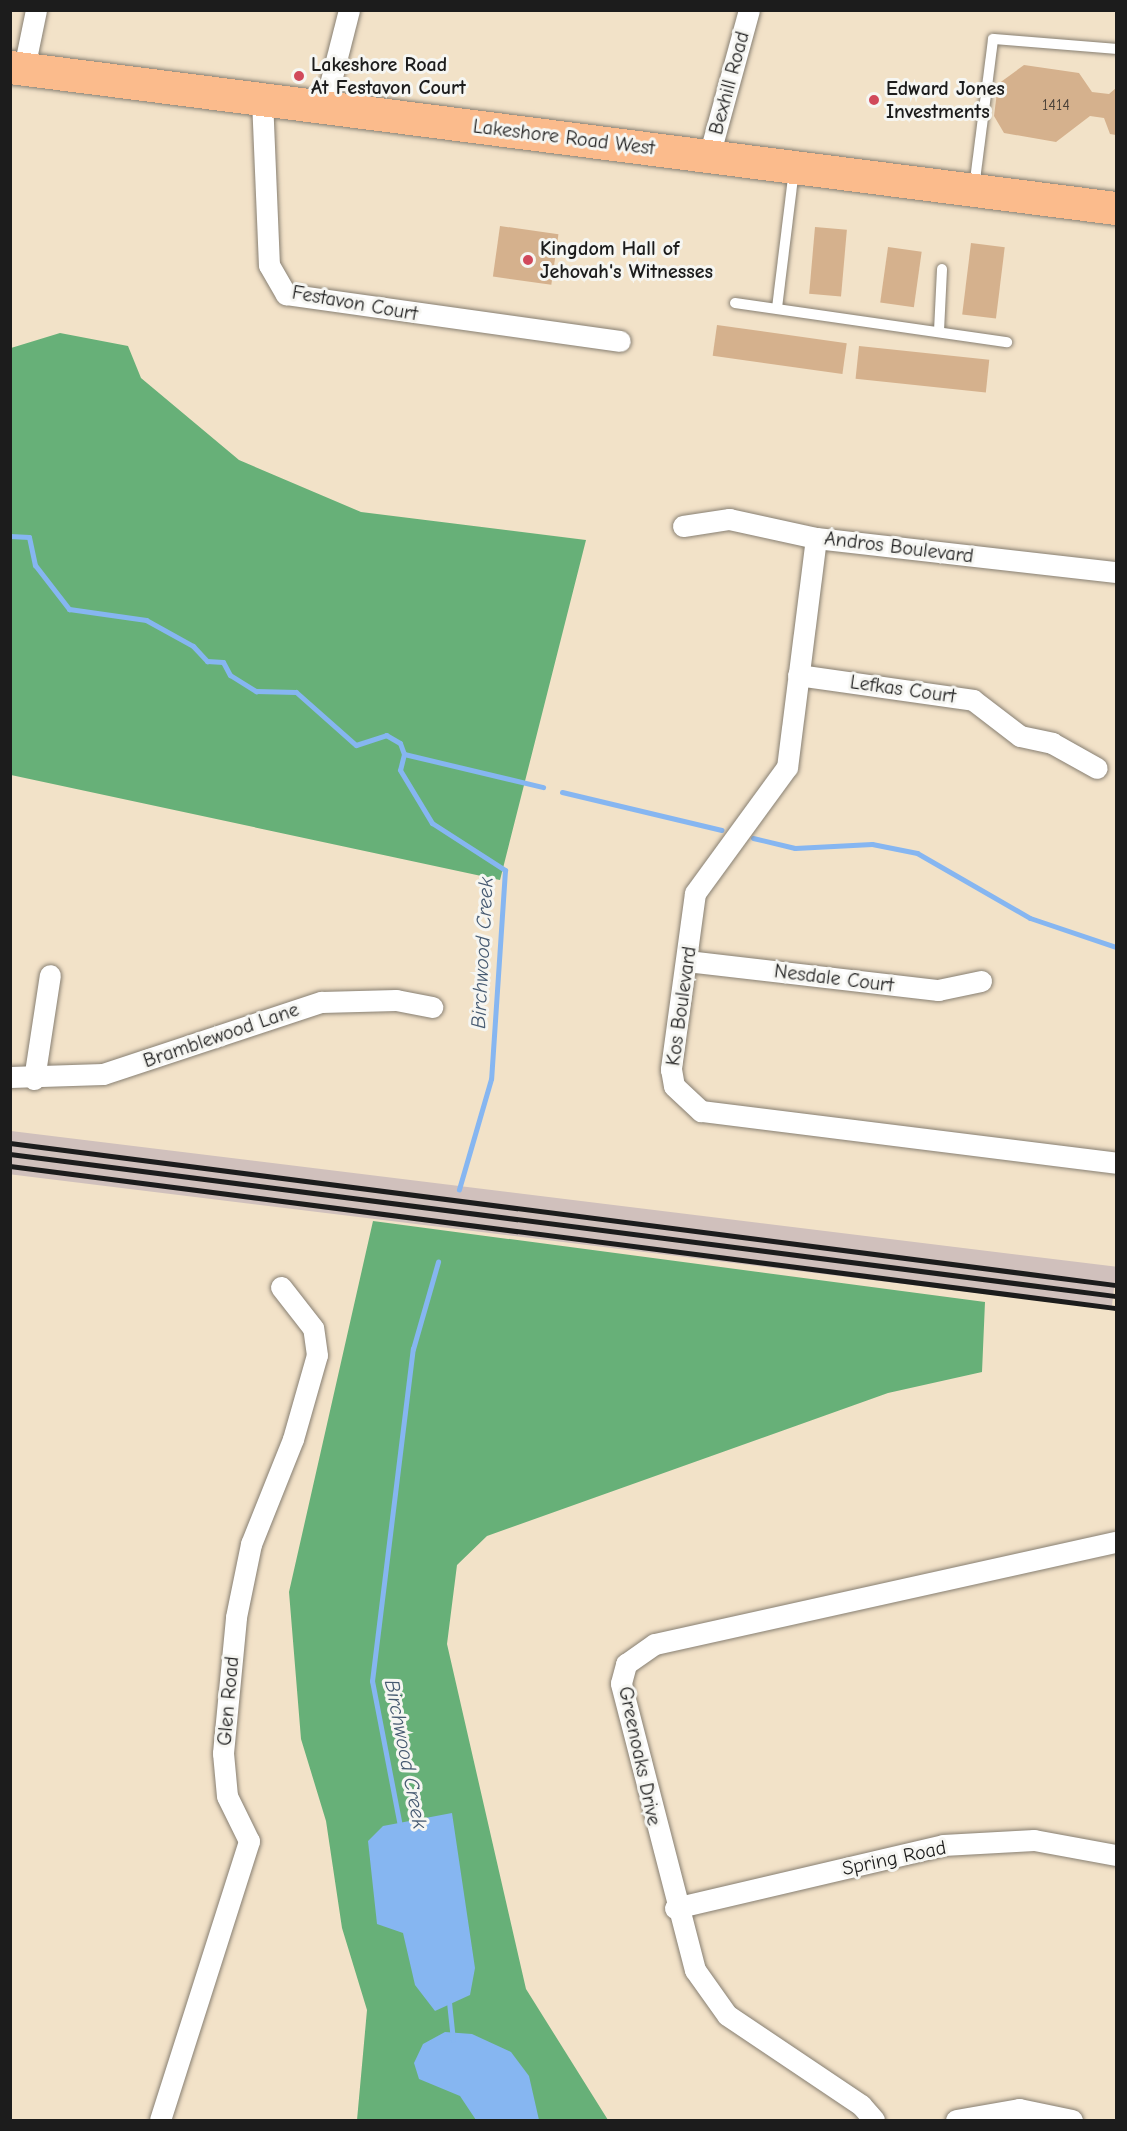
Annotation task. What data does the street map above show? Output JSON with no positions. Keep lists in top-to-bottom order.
{
  "streets": {
    "main road": ["Lakeshore Road West"],
    "street": [
      "Bexhill Road",
      "Festavon Court",
      "Andros Boulevard",
      "Lefkas Court",
      "Nesdale Court",
      "Kos Boulevard",
      "Bramblewood Lane",
      "Glen Road",
      "Greenoaks Drive",
      "Spring Road"
    ]
  },
  "crossings": [
    ["Bexhill Road", "Lakeshore Road West"],
    ["Lakeshore Road West", "Festavon Court"],
    ["Andros Boulevard", "Kos Boulevard"],
    ["Lefkas Court", "Kos Boulevard"],
    ["Nesdale Court", "Kos Boulevard"],
    ["Greenoaks Drive", "Spring Road"]
  ],
  "water": ["Birchwood Creek"],
  "places": ["Lakeshore Road At Festavon Court", "Edward Jones Investments", "Kingdom Hall of Jehovah's Witnesses"],
  "house_numbers": ["1414"]
}
